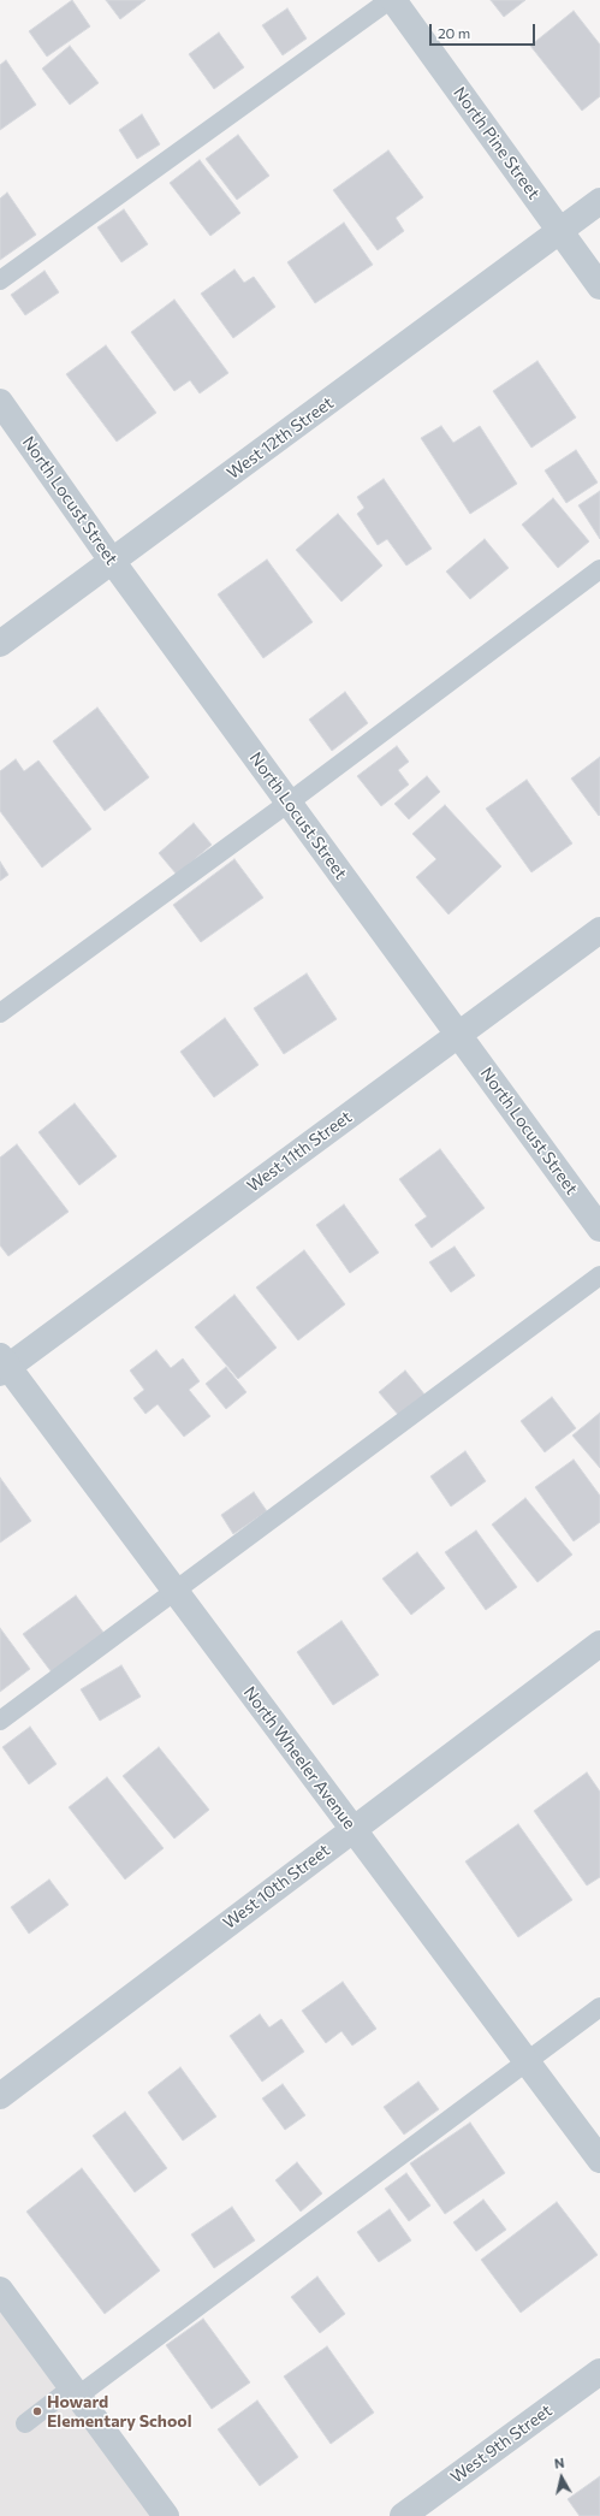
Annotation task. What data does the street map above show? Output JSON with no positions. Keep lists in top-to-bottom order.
{
  "streets": {
    "street": [
      "North Pine Street",
      "West 12th Street",
      "North Locust Street",
      "West 11th Street",
      "North Wheeler Avenue",
      "West 10th Street",
      "West 9th Street"
    ]
  },
  "crossings": [
    ["North Pine Street", "West 12th Street"],
    ["West 12th Street", "North Locust Street"],
    ["North Locust Street", "West 11th Street"],
    ["West 11th Street", "North Wheeler Avenue"],
    ["North Wheeler Avenue", "West 10th Street"]
  ],
  "places": ["Howard Elementary School"],
  "scale_bar": "20 m",
  "north": "top"
}
